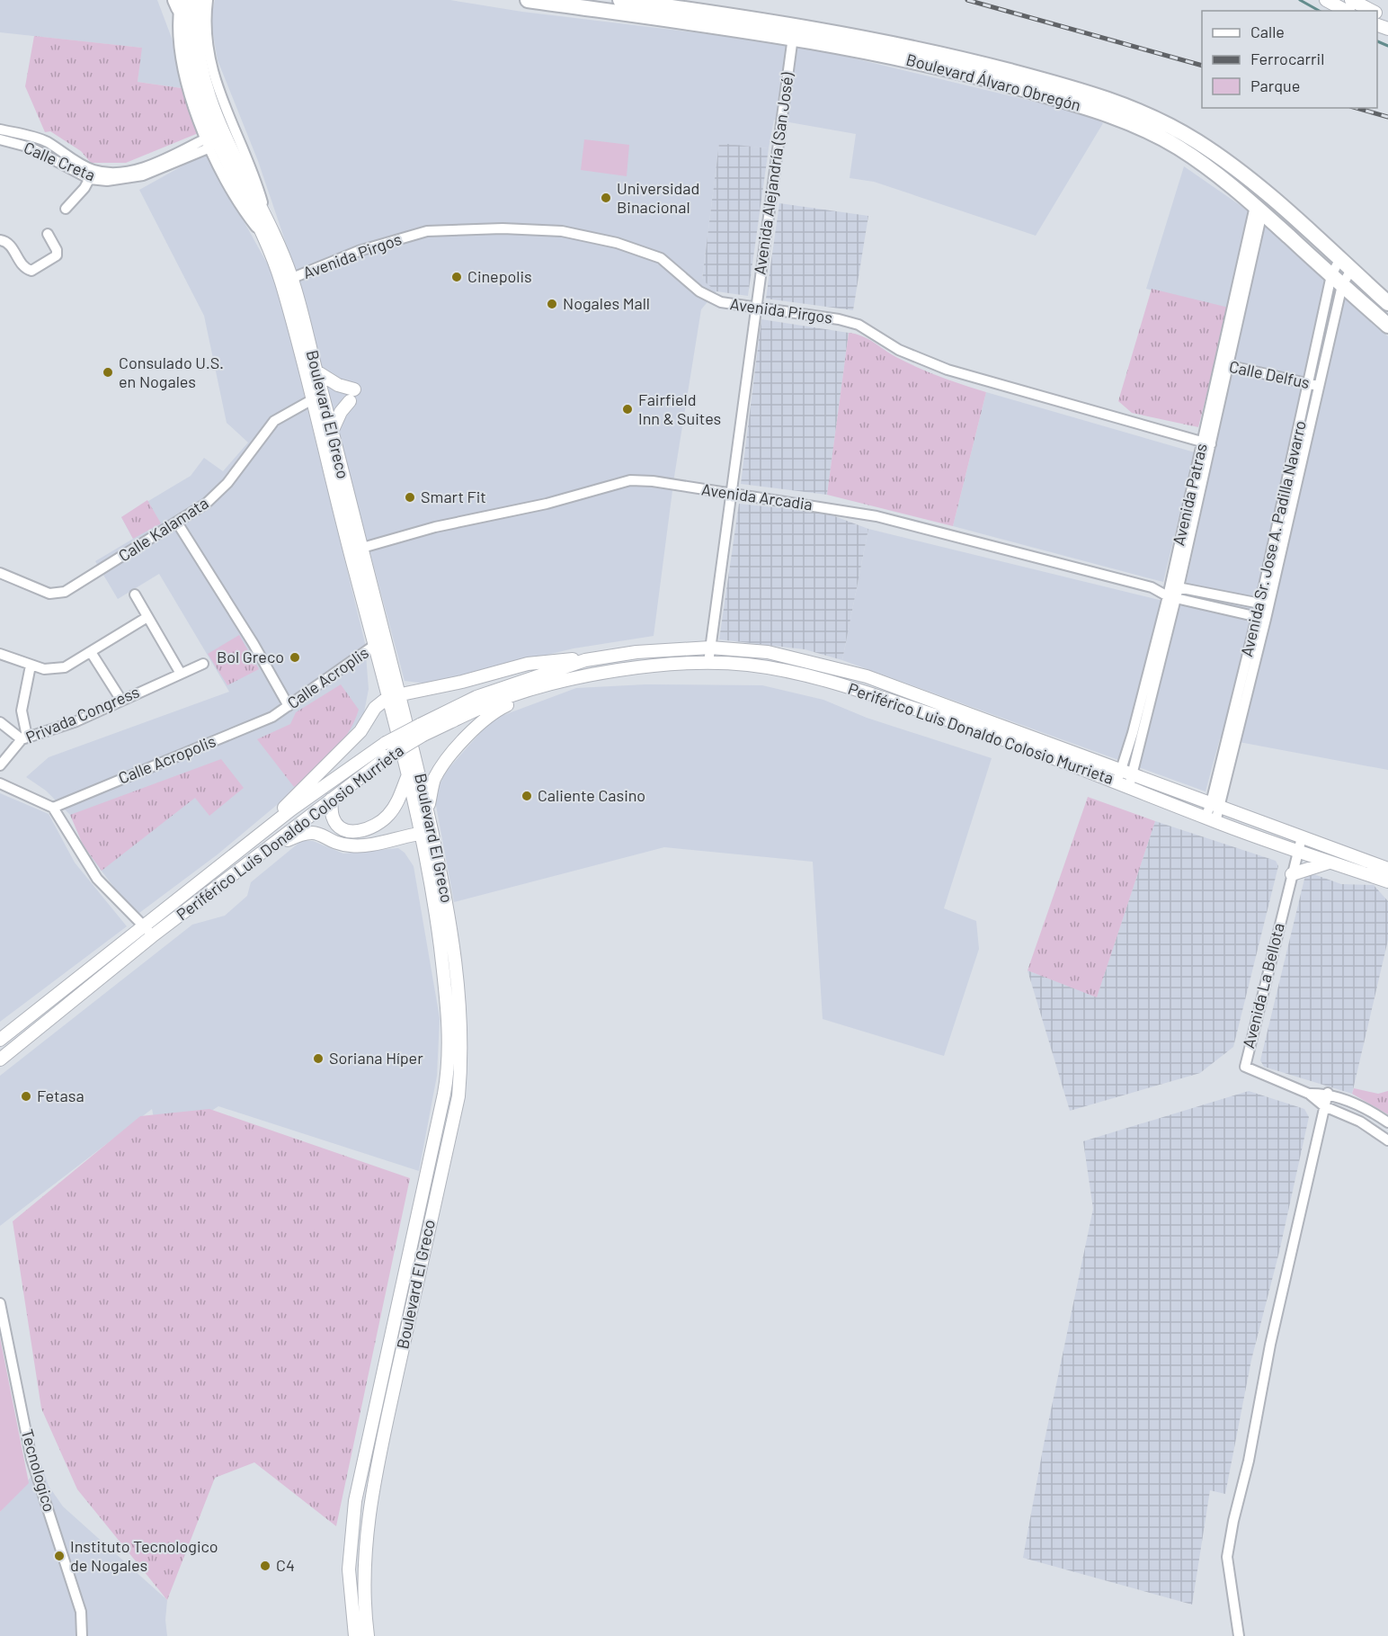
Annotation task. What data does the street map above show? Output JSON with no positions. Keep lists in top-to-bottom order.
{
  "streets": {
    "highway": ["Boulevard Álvaro Obregón"],
    "main road": ["Boulevard El Greco", "Periférico Luis Donaldo Colosio Murrieta"],
    "street": [
      "Calle Creta",
      "Avenida Alejandría (San José)",
      "Avenida Pirgos",
      "Calle Delfus",
      "Avenida Patras",
      "Avenida Arcadia",
      "Calle Kalamata",
      "Avenida Sr. Jose A. Padilla Navarro",
      "Calle Acroplis",
      "Privada Congress",
      "Calle Acropolis",
      "Avenida La Bellota",
      "Tecnologico"
    ]
  },
  "crossings": [
    ["Boulevard Álvaro Obregón", "Avenida Alejandría (San José)"],
    ["Boulevard Álvaro Obregón", "Avenida Patras"],
    ["Boulevard Álvaro Obregón", "Avenida Sr. Jose A. Padilla Navarro"],
    ["Avenida Alejandría (San José)", "Avenida Pirgos"],
    ["Avenida Alejandría (San José)", "Avenida Arcadia"],
    ["Avenida Alejandría (San José)", "Periférico Luis Donaldo Colosio Murrieta"],
    ["Avenida Pirgos", "Boulevard El Greco"],
    ["Avenida Pirgos", "Avenida Patras"],
    ["Calle Delfus", "Avenida Patras"],
    ["Calle Delfus", "Avenida Sr. Jose A. Padilla Navarro"],
    ["Boulevard El Greco", "Avenida Arcadia"],
    ["Boulevard El Greco", "Calle Kalamata"],
    ["Boulevard El Greco", "Calle Acroplis"],
    ["Avenida Patras", "Avenida Arcadia"],
    ["Avenida Patras", "Periférico Luis Donaldo Colosio Murrieta"],
    ["Avenida Arcadia", "Avenida Sr. Jose A. Padilla Navarro"],
    ["Avenida Sr. Jose A. Padilla Navarro", "Periférico Luis Donaldo Colosio Murrieta"],
    ["Calle Acroplis", "Calle Acropolis"],
    ["Periférico Luis Donaldo Colosio Murrieta", "Avenida La Bellota"]
  ],
  "places": [
    "Universidad Binacional",
    "Cinepolis",
    "Nogales Mall",
    "Consulado U.S. en Nogales",
    "Fairfield Inn & Suites",
    "Smart Fit",
    "Bol Greco",
    "Caliente Casino",
    "Soriana Híper",
    "Fetasa",
    "Instituto Tecnologico de Nogales",
    "C4"
  ],
  "legend": ["Calle", "Ferrocarril", "Parque"]
}
